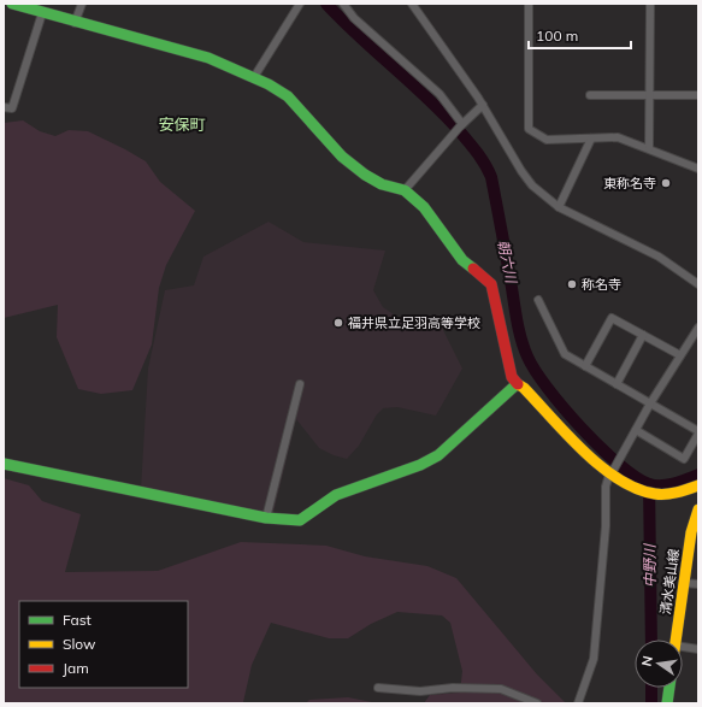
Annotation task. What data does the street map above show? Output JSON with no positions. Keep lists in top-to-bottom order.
{
  "streets": {
    "street": ["清水美山線"]
  },
  "districts": ["安保町"],
  "water": ["朝六川", "中野川"],
  "places": ["東称名寺", "称名寺", "福井県立足羽高等学校"],
  "legend": ["Fast", "Slow", "Jam"],
  "scale_bar": "100 m",
  "north": "left"
}
